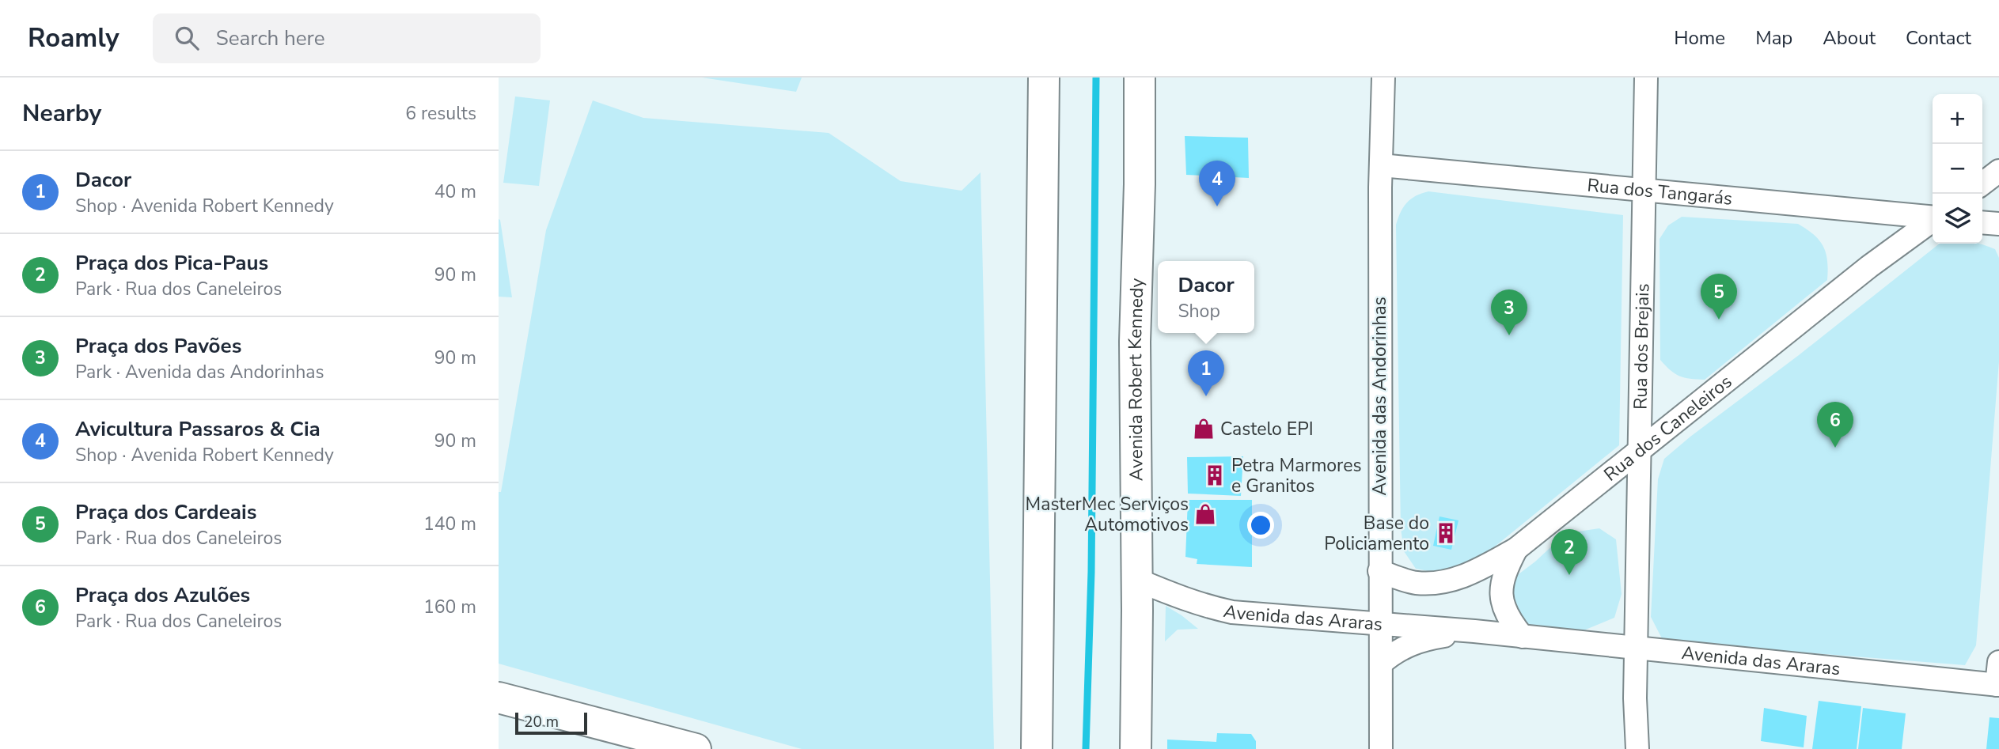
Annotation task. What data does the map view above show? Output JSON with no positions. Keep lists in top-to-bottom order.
{
  "streets": {
    "main road": ["Avenida Robert Kennedy"],
    "street": [
      "Rua dos Tangarás",
      "Rua dos Brejais",
      "Avenida das Andorinhas",
      "Rua dos Caneleiros",
      "Avenida das Araras"
    ]
  },
  "crossings": [
    ["Rua dos Tangarás", "Rua dos Brejais"],
    ["Rua dos Tangarás", "Avenida das Andorinhas"],
    ["Rua dos Brejais", "Rua dos Caneleiros"],
    ["Rua dos Brejais", "Avenida das Araras"],
    ["Avenida Robert Kennedy", "Avenida das Araras"],
    ["Avenida das Andorinhas", "Rua dos Caneleiros"],
    ["Avenida das Andorinhas", "Avenida das Araras"]
  ],
  "places": {
    "shop": ["Castelo EPI", "MasterMec Serviços Automotivos"],
    "building": ["Petra Marmores e Granitos", "Base do Policiamento"]
  },
  "scale_bar": "20 m",
  "page": {
    "header": "Roamly",
    "search": "Search here",
    "nav": [
      "Home",
      "Map",
      "About",
      "Contact"
    ],
    "heading": ["Nearby", "6 results"],
    "map_buttons": ["+", "−"],
    "list": [
      {
        "mark": "1",
        "name": "Dacor",
        "note": "Shop · Avenida Robert Kennedy",
        "value": "40 m"
      },
      {
        "mark": "2",
        "name": "Praça dos Pica-Paus",
        "note": "Park · Rua dos Caneleiros",
        "value": "90 m"
      },
      {
        "mark": "3",
        "name": "Praça dos Pavões",
        "note": "Park · Avenida das Andorinhas",
        "value": "90 m"
      },
      {
        "mark": "4",
        "name": "Avicultura Passaros & Cia",
        "note": "Shop · Avenida Robert Kennedy",
        "value": "90 m"
      },
      {
        "mark": "5",
        "name": "Praça dos Cardeais",
        "note": "Park · Rua dos Caneleiros",
        "value": "140 m"
      },
      {
        "mark": "6",
        "name": "Praça dos Azulões",
        "note": "Park · Rua dos Caneleiros",
        "value": "160 m"
      }
    ],
    "pins": [
      "4",
      "5",
      "3",
      "1",
      "6",
      "2"
    ],
    "popup": ["Dacor", "Shop"],
    "scale": "20 m"
  }
}
